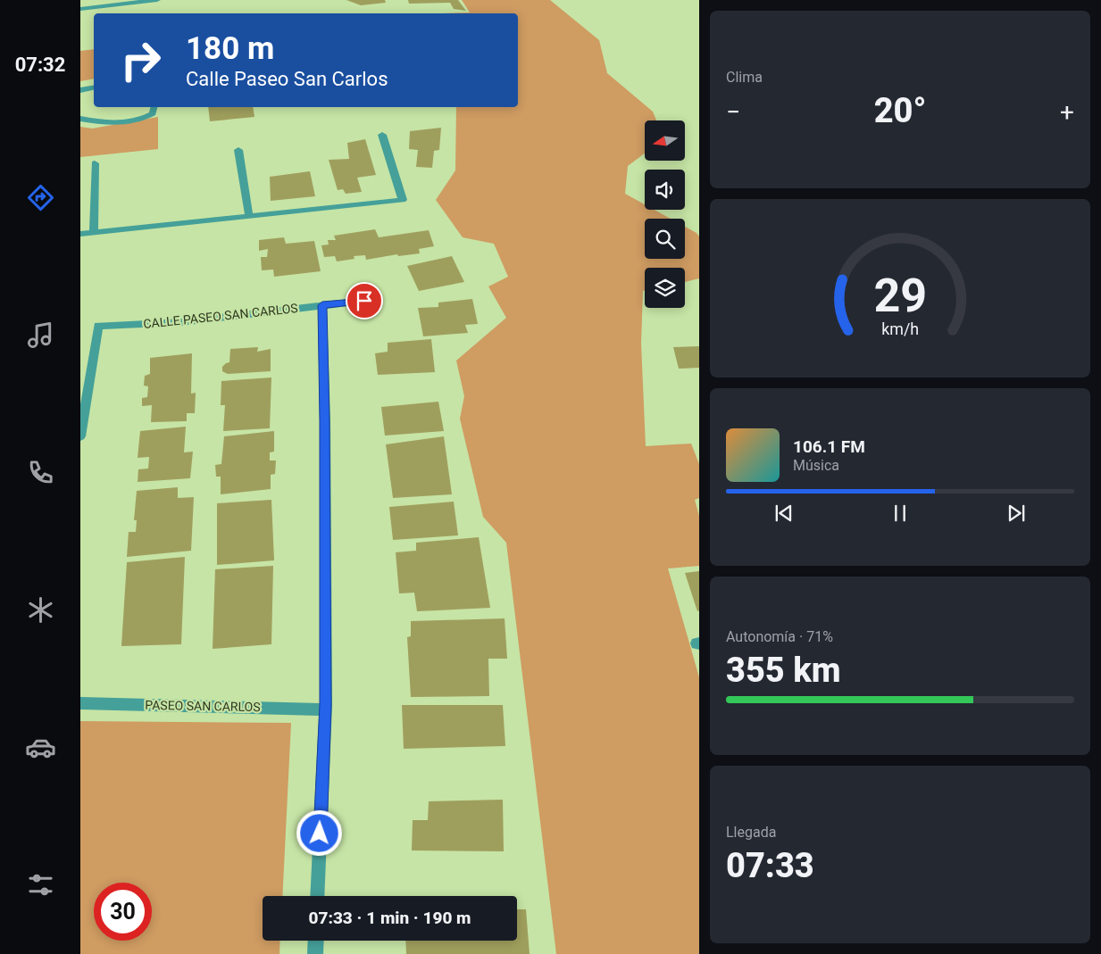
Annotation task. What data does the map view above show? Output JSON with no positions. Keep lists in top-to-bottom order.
{
  "streets": {
    "street": ["CALLE PASEO SAN CARLOS", "PASEO SAN CARLOS"]
  },
  "north": "left",
  "page": {
    "tabs": "07:32",
    "tile": [
      "Clima",
      ["Autonomía · 71%", "355 km"],
      ["Llegada", "07:33"]
    ],
    "turn": ["180 m", "Calle Paseo San Carlos"],
    "heat": ["−", "20°", "+"],
    "song": ["106.1 FM", "Música"],
    "limit": "30",
    "trip": "07:33 · 1 min · 190 m",
    "gauge": ["29", "km/h"]
  }
}
